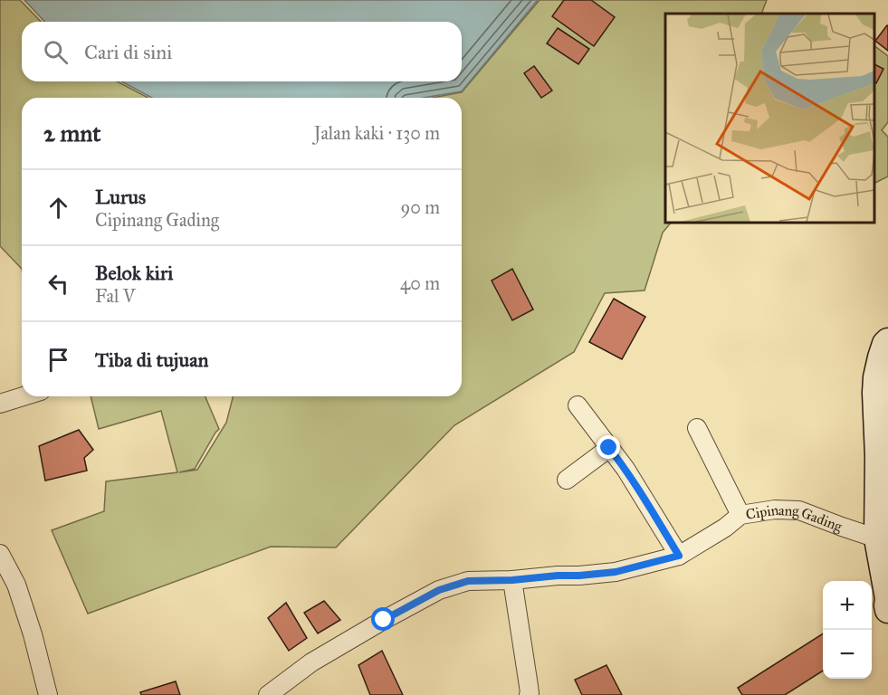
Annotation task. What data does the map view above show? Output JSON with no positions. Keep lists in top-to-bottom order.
{
  "streets": {
    "street": ["Cipinang Gading"]
  },
  "page": {
    "search": "Cari di sini",
    "heading": ["2 mnt", "Jalan kaki · 130 m"],
    "list": [
      ["Lurus", "Cipinang Gading", "90 m"],
      ["Belok kiri", "Fal V", "40 m"],
      "Tiba di tujuan"
    ],
    "map_buttons": ["+", "−"]
  }
}
